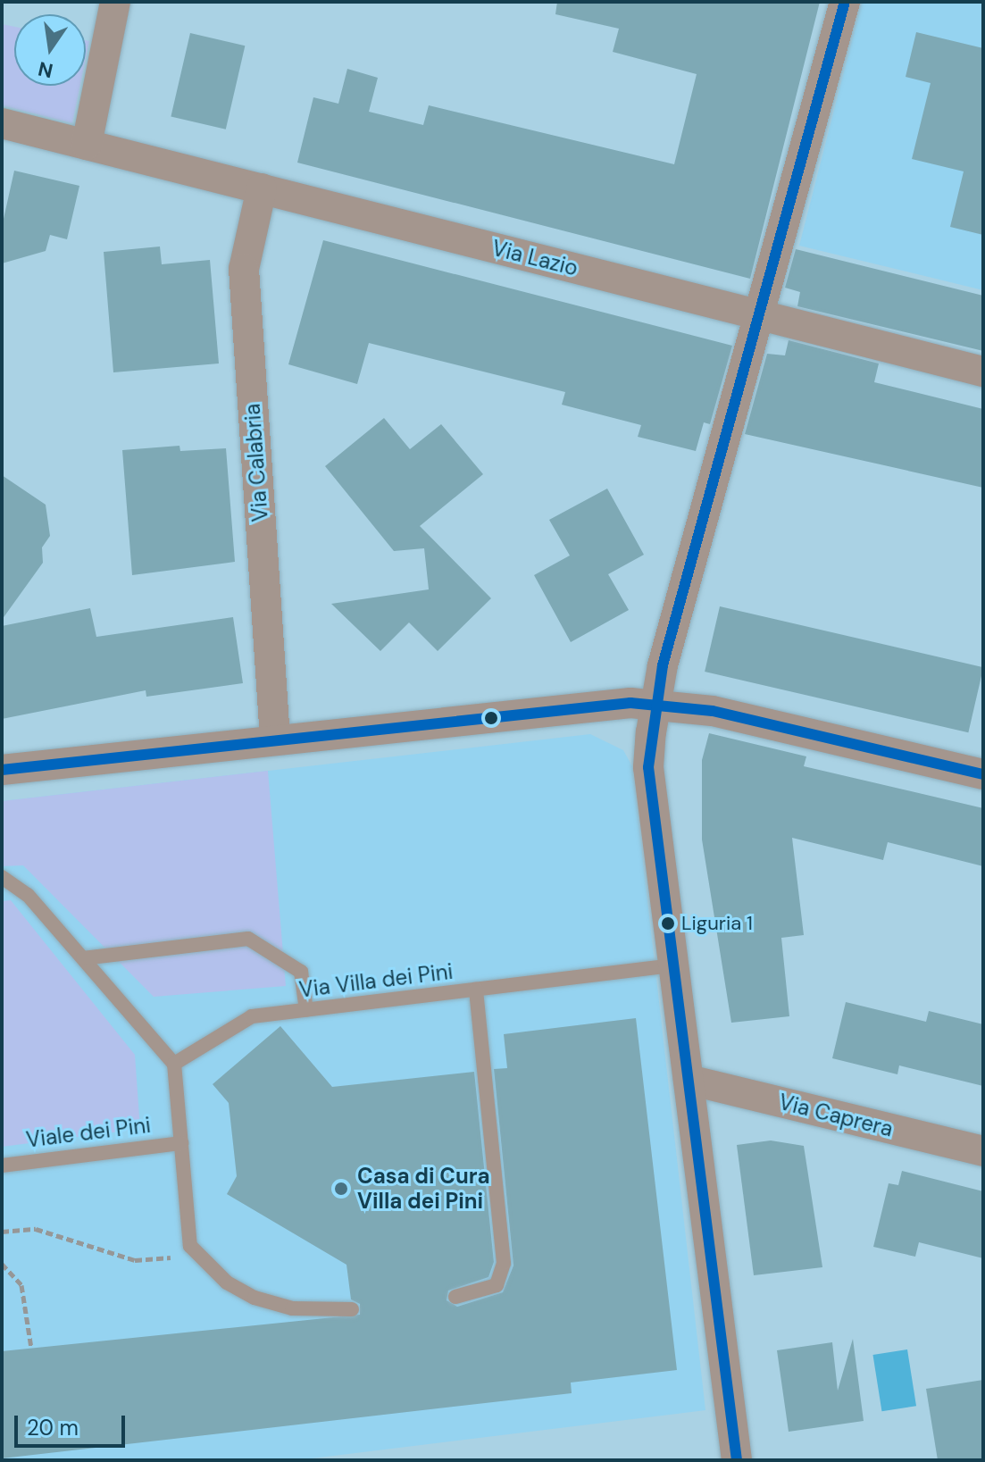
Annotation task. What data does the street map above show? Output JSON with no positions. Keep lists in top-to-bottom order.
{
  "streets": {
    "street": ["Via Lazio", "Via Calabria", "Via Caprera"],
    "lane": ["Via Villa dei Pini", "Viale dei Pini"]
  },
  "crossings": [
    ["Via Lazio", "Via Calabria"]
  ],
  "places": ["Liguria 1", "Casa di Cura Villa dei Pini"],
  "scale_bar": "20 m",
  "north": "bottom"
}
